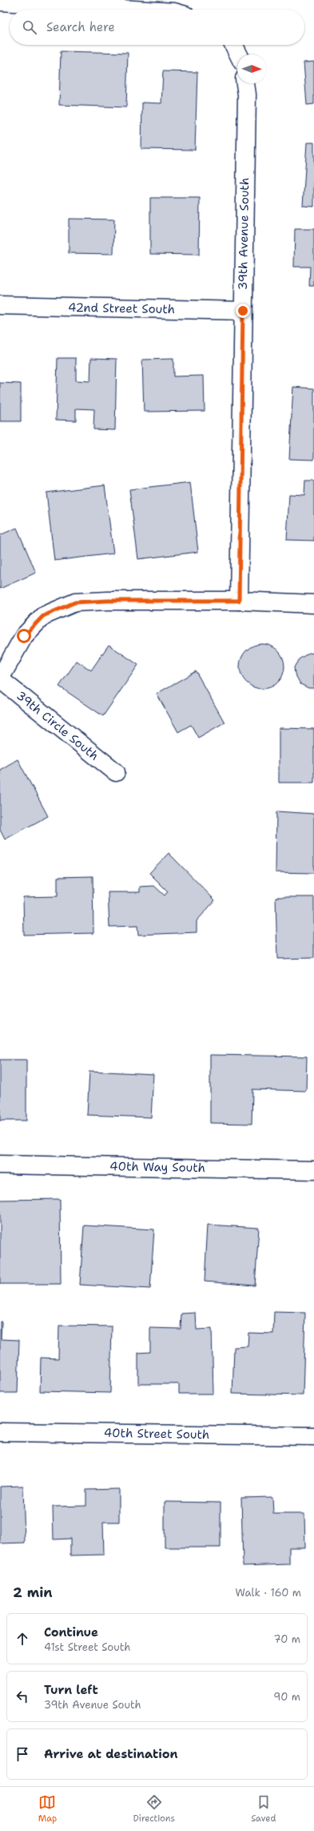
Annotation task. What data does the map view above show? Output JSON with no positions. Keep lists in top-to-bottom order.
{
  "streets": {
    "street": [
      "39th Avenue South",
      "42nd Street South",
      "39th Circle South",
      "40th Way South",
      "40th Street South"
    ]
  },
  "crossings": [
    ["39th Avenue South", "42nd Street South"]
  ],
  "north": "right",
  "page": {
    "search": "Search here",
    "heading": ["2 min", "Walk · 160 m"],
    "list": [
      ["Continue", "41st Street South", "70 m"],
      ["Turn left", "39th Avenue South", "90 m"],
      "Arrive at destination"
    ],
    "nav": ["Map", "Directions", "Saved"]
  }
}
